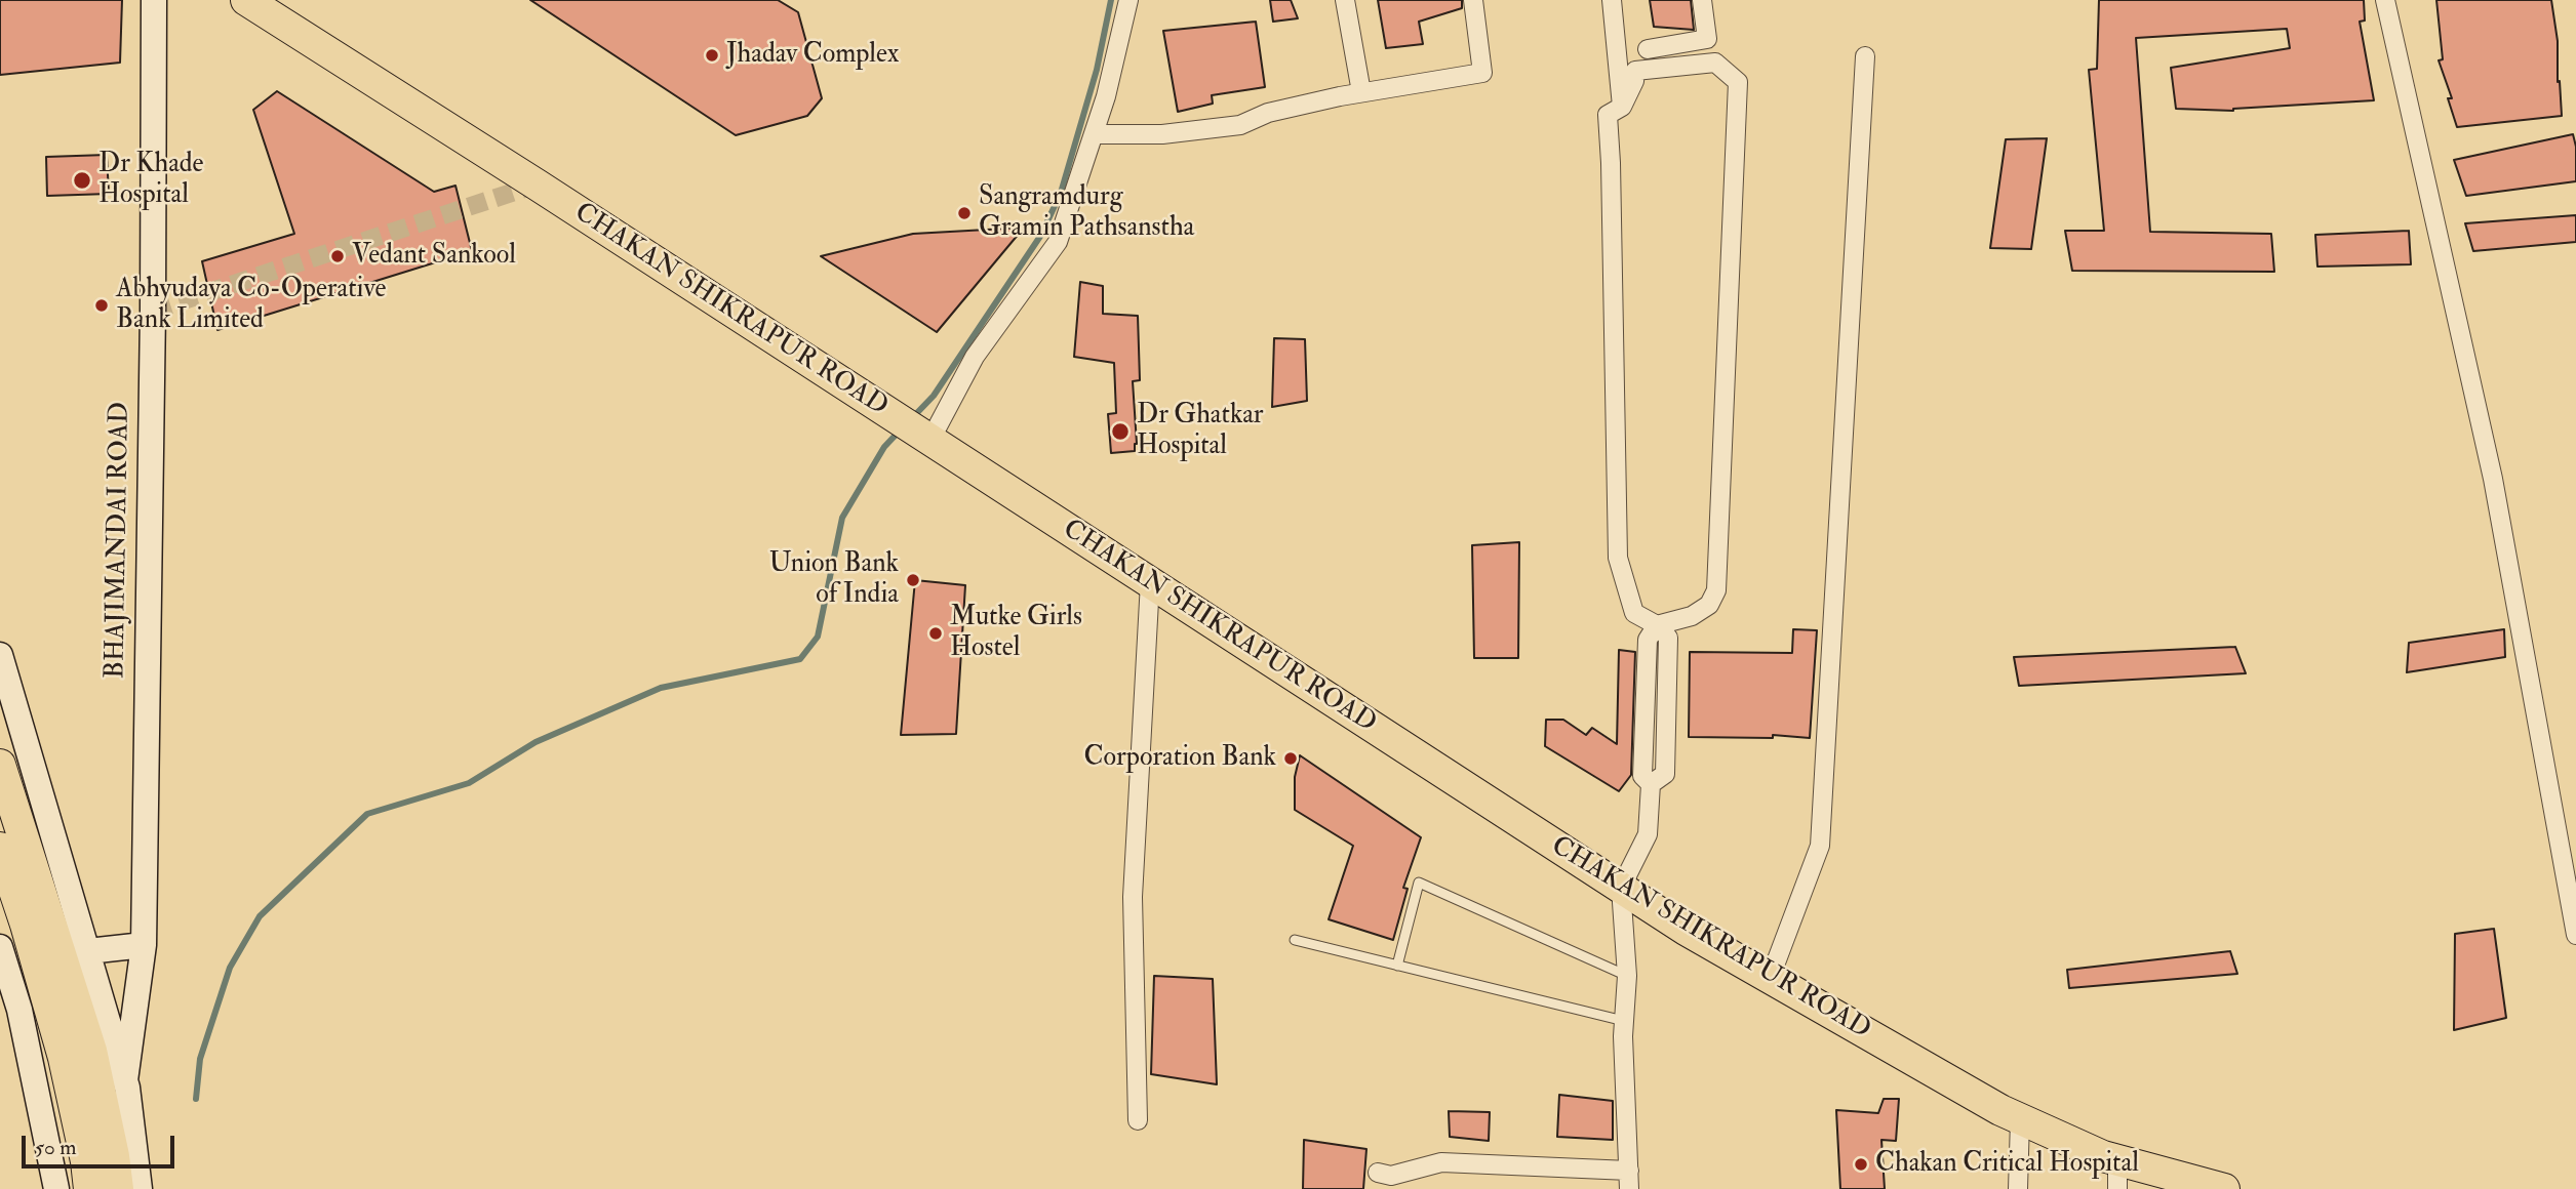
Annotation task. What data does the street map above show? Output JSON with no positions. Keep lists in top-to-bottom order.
{
  "streets": {
    "highway": ["CHAKAN SHIKRAPUR ROAD"],
    "main road": ["BHAJIMANDAI ROAD"]
  },
  "places": [
    "Jhadav Complex",
    "Dr Khade Hospital",
    "Sangramdurg Gramin Pathsanstha",
    "Vedant Sankool",
    "Abhyudaya Co-Operative Bank Limited",
    "Dr Ghatkar Hospital",
    "Union Bank of India",
    "Mutke Girls Hostel",
    "Corporation Bank",
    "Chakan Critical Hospital"
  ],
  "scale_bar": "50 m"
}
